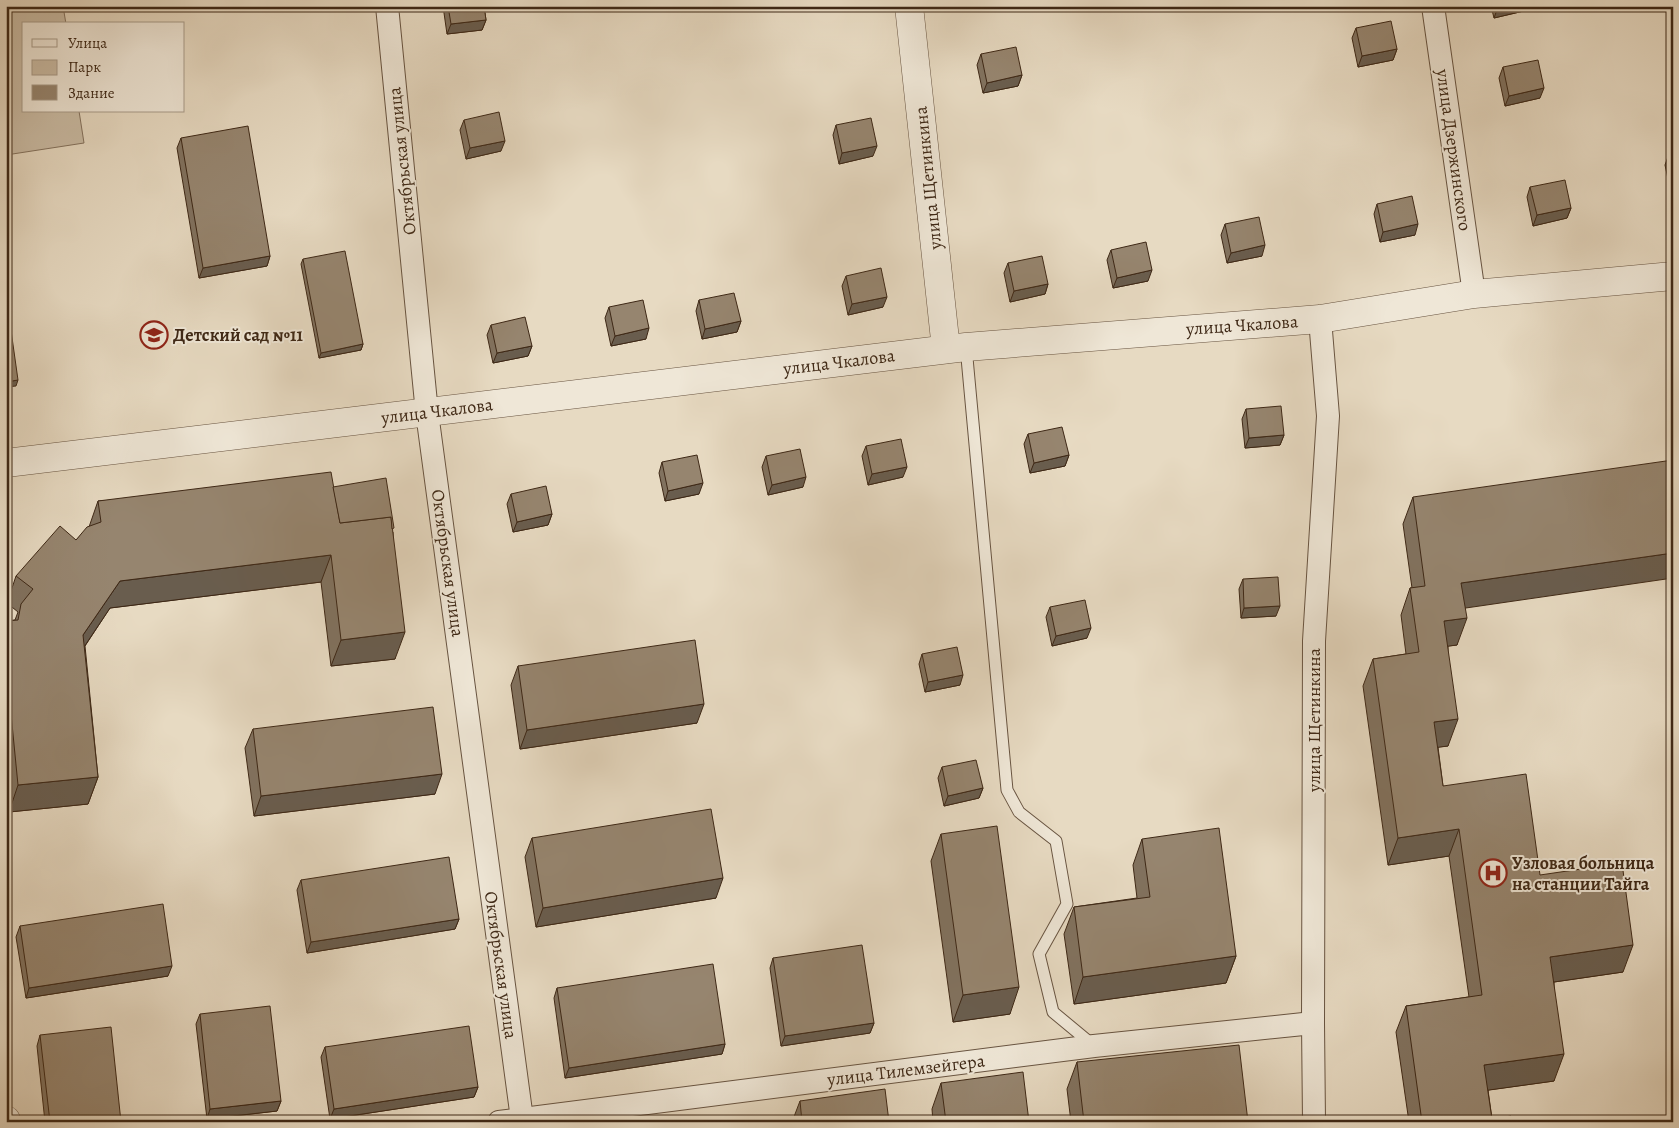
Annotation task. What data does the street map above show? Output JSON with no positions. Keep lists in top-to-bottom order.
{
  "streets": {
    "street": [
      "улица Дзержинского",
      "Октябрьская улица",
      "улица Щетинкина",
      "улица Чкалова",
      "улица Тилемзейгера"
    ]
  },
  "crossings": [
    ["улица Дзержинского", "улица Чкалова"],
    ["Октябрьская улица", "улица Чкалова"],
    ["Октябрьская улица", "улица Тилемзейгера"],
    ["улица Щетинкина", "улица Чкалова"],
    ["улица Щетинкина", "улица Тилемзейгера"]
  ],
  "places": {
    "school or university": ["Детский сад №11"],
    "hospital": ["Узловая больница на станции Тайга"]
  },
  "legend": ["Улица", "Парк", "Здание"]
}
